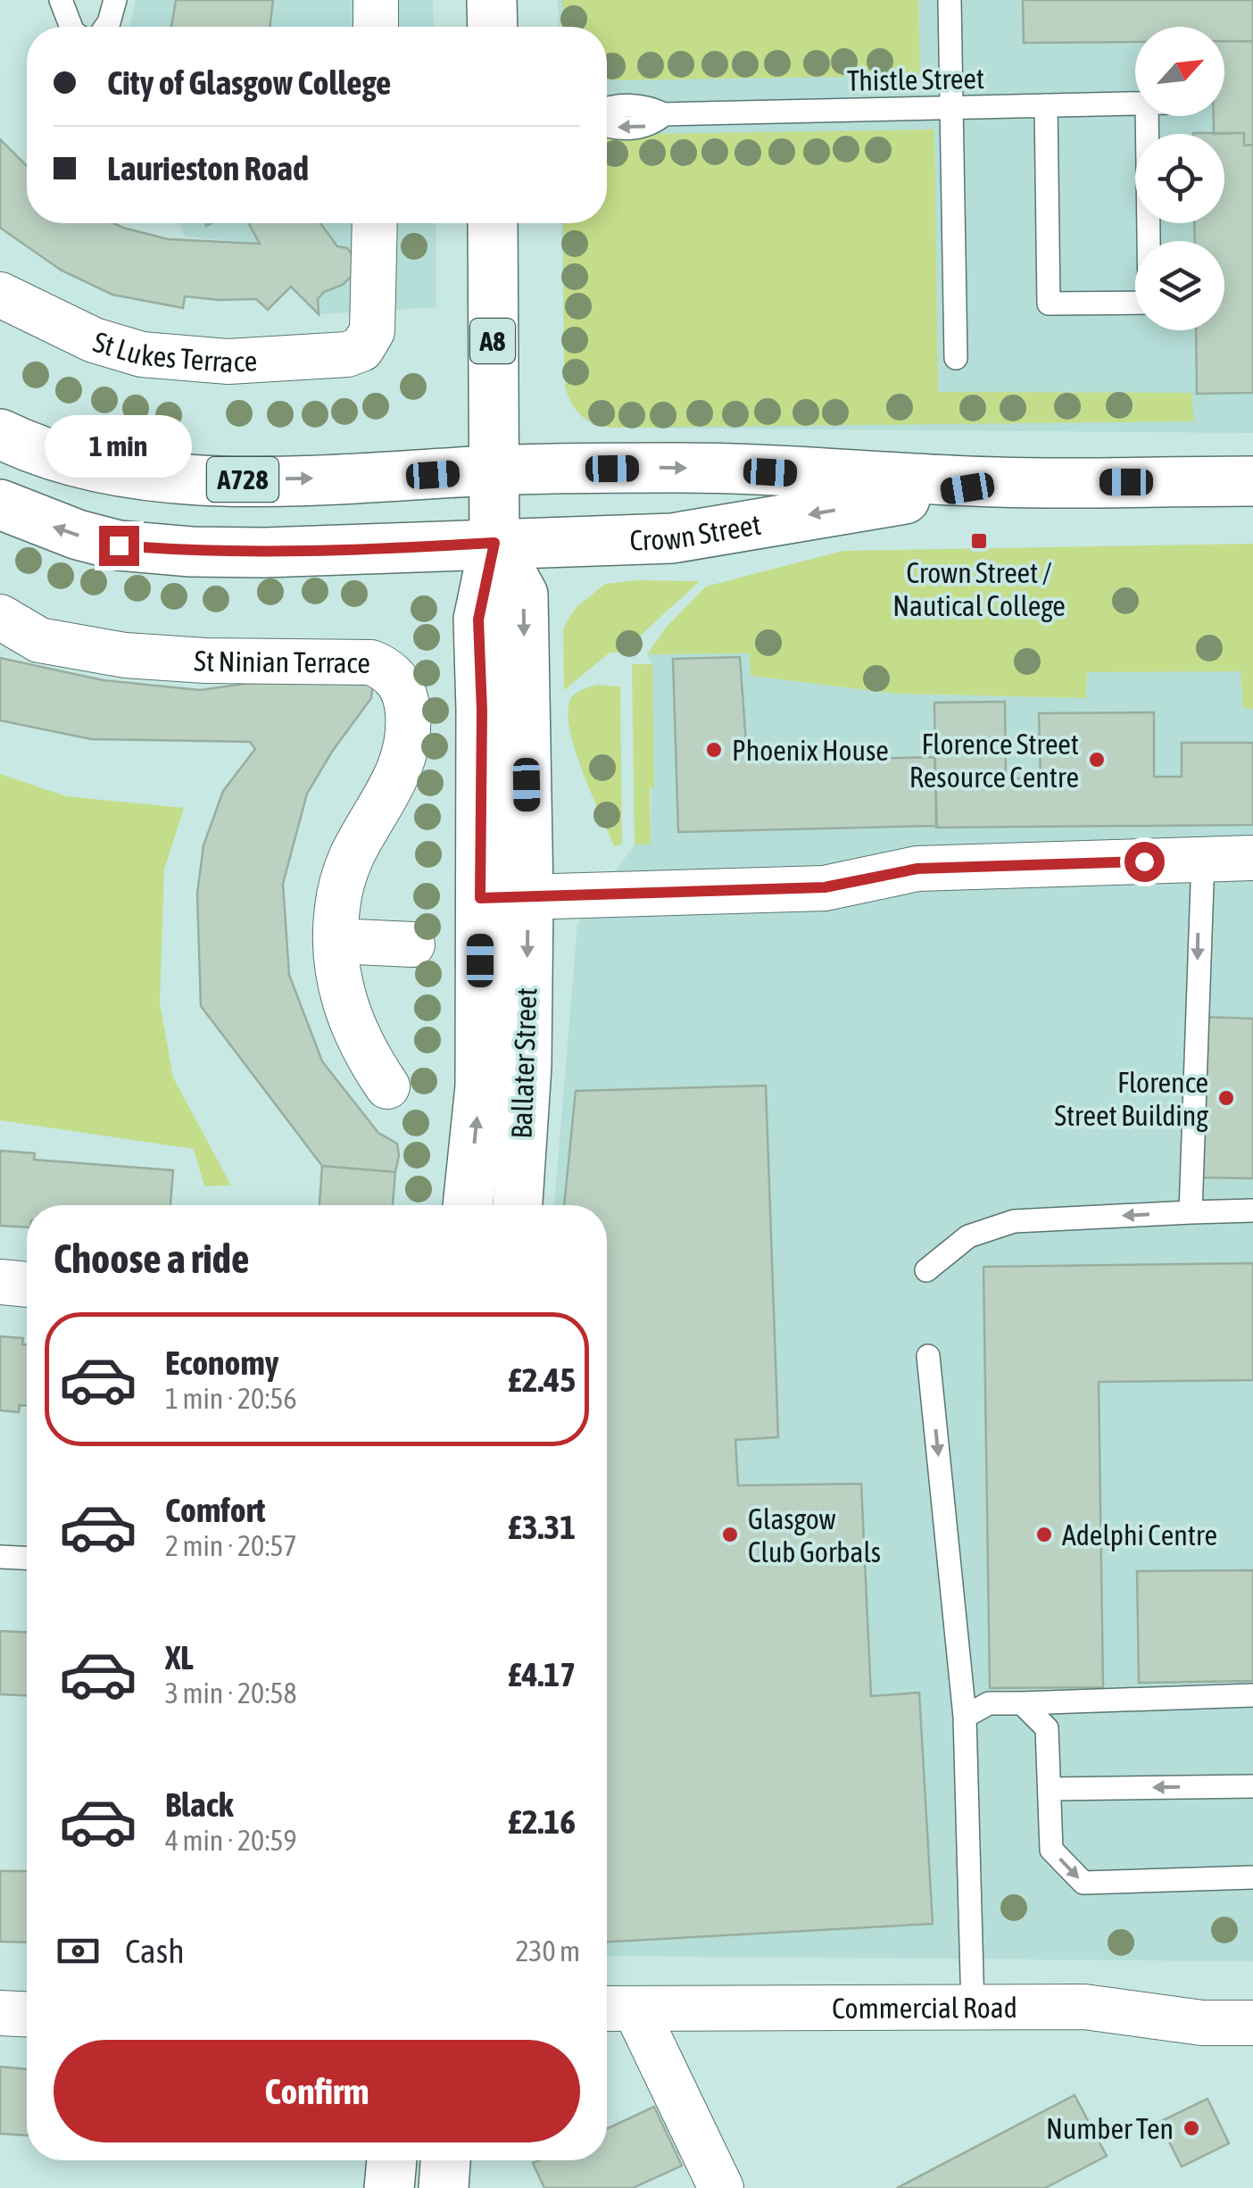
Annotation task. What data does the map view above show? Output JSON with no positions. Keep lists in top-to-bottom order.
{
  "streets": {
    "main road": [
      "A8",
      "A728",
      "Crown Street",
      "Ballater Street"
    ],
    "street": ["St Lukes Terrace", "St Ninian Terrace", "Commercial Road"],
    "lane": ["Thistle Street"]
  },
  "crossings": [
    ["A728", "Crown Street"],
    ["A728", "Ballater Street"],
    ["Crown Street", "Ballater Street"]
  ],
  "places": {
    "transit": ["Crown Street / Nautical College"],
    "other": [
      "Phoenix House",
      "Florence Street Resource Centre",
      "Florence Street Building",
      "Glasgow Club Gorbals",
      "Adelphi Centre",
      "Number Ten"
    ]
  },
  "north": "top right",
  "page": {
    "banner": ["City of Glasgow College", "Laurieston Road"],
    "bubble": "1 min",
    "heading": "Choose a ride",
    "list": [
      {
        "name": "Economy",
        "note": "1 min · 20:56",
        "value": "£2.45"
      },
      {
        "name": "Comfort",
        "note": "2 min · 20:57",
        "value": "£3.31"
      },
      {
        "name": "XL",
        "note": "3 min · 20:58",
        "value": "£4.17"
      },
      {
        "name": "Black",
        "note": "4 min · 20:59",
        "value": "£2.16"
      }
    ],
    "pay": ["Cash", "230 m"],
    "buttons": "Confirm"
  }
}
